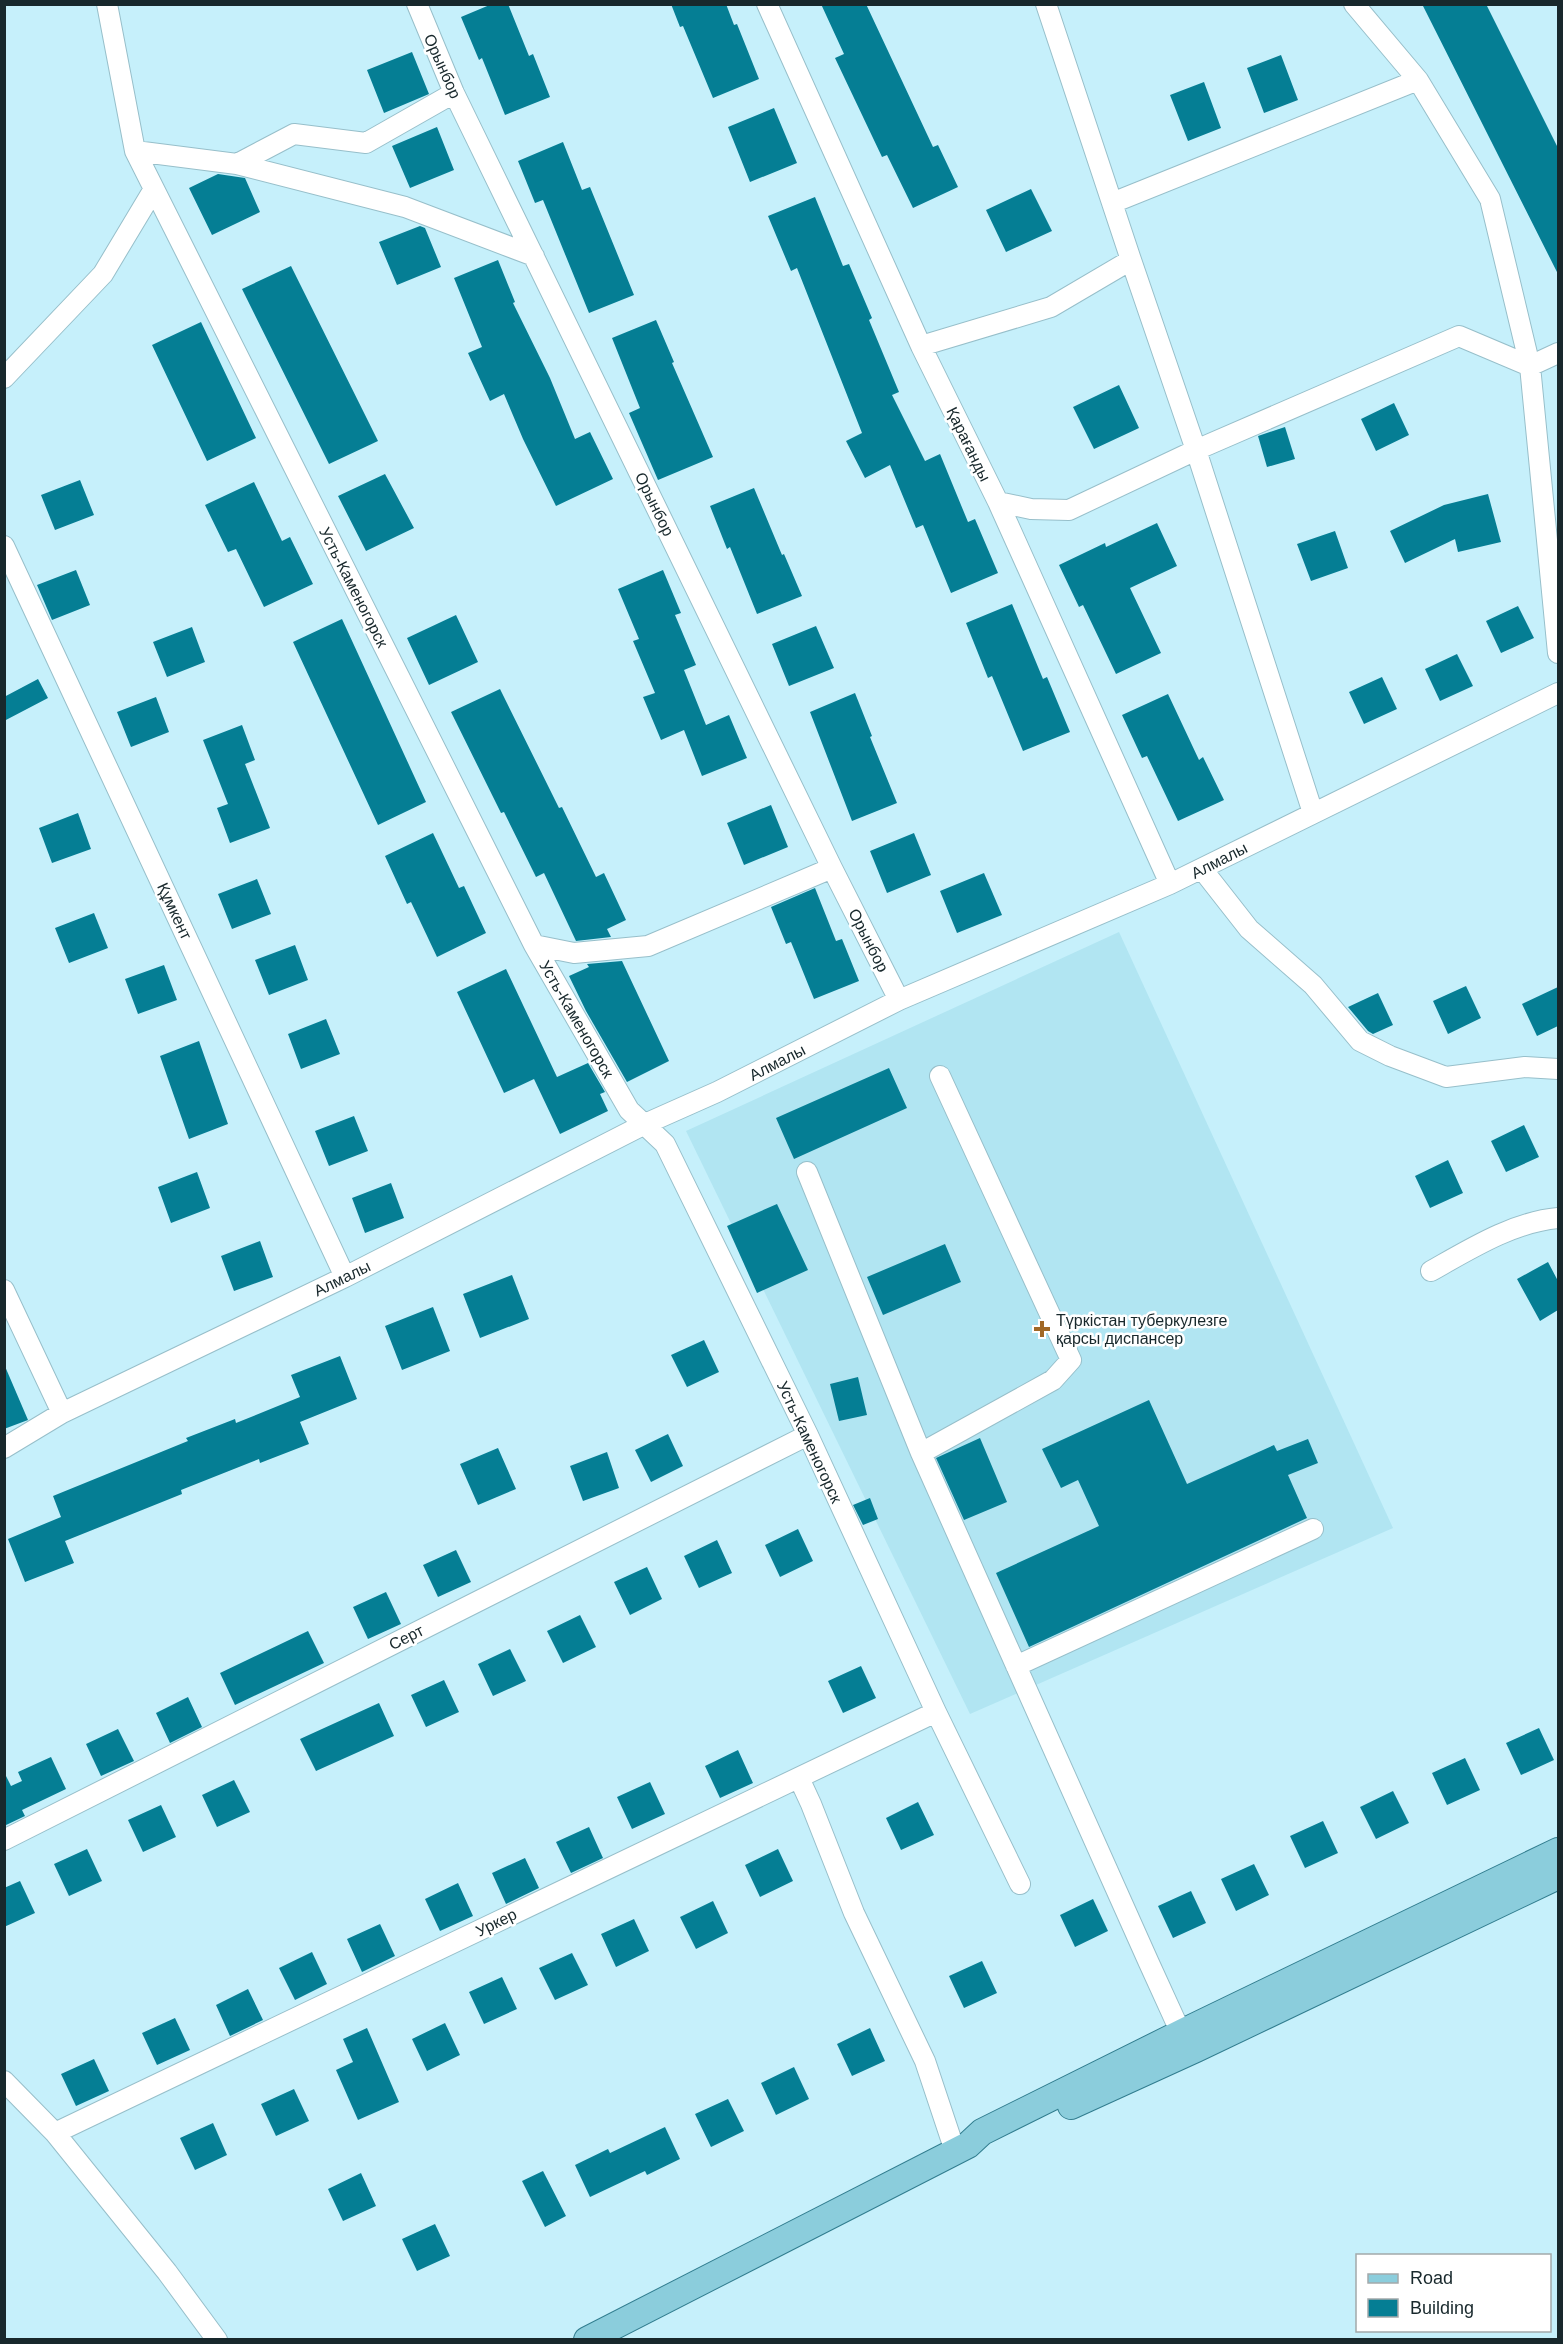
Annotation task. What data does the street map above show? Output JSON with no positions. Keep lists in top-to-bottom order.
{
  "streets": {
    "street": [
      "Орынбор",
      "Қарағанды",
      "Усть-Каменогорск",
      "Алмалы",
      "Құмкент",
      "Серт",
      "Уркер"
    ]
  },
  "crossings": [
    ["Орынбор", "Алмалы"],
    ["Қарағанды", "Алмалы"],
    ["Усть-Каменогорск", "Алмалы"],
    ["Усть-Каменогорск", "Серт"],
    ["Усть-Каменогорск", "Уркер"],
    ["Алмалы", "Құмкент"]
  ],
  "places": {
    "health": ["Түркістан туберкулезге қарсы диспансер"]
  },
  "legend": ["Road", "Building"]
}
